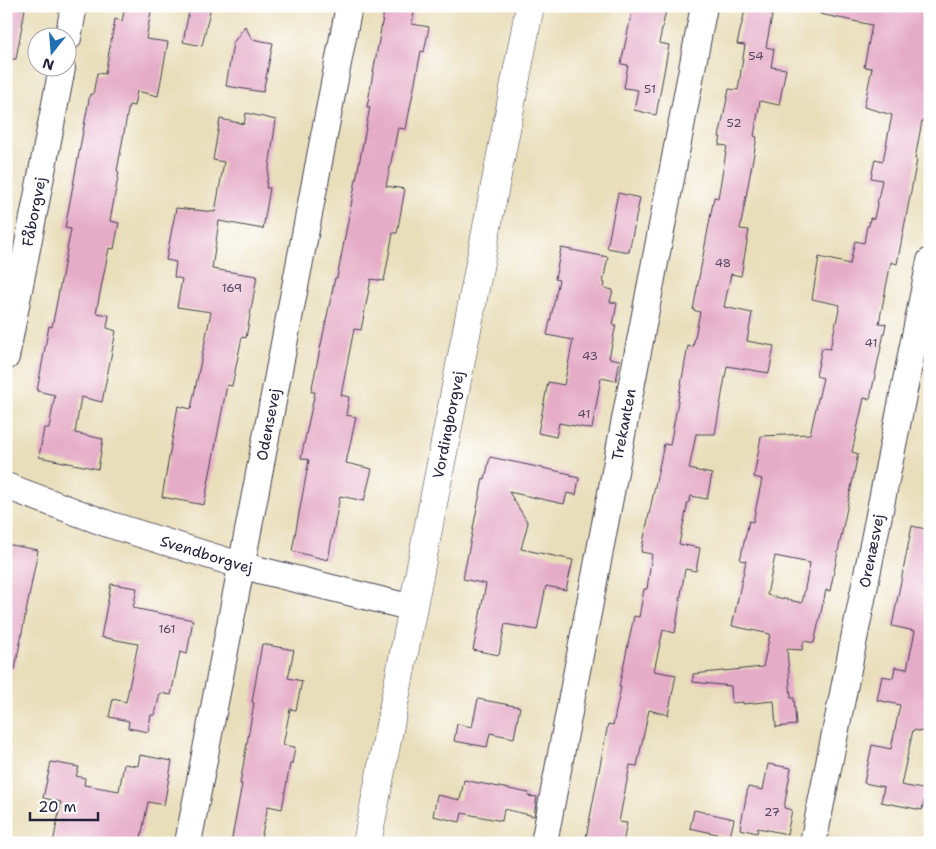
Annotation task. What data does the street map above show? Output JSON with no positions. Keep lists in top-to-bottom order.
{
  "streets": {
    "main road": ["Vordingborgvej"],
    "street": [
      "Fåborgvej",
      "Trekanten",
      "Odensevej",
      "Orenæsvej",
      "Svendborgvej"
    ]
  },
  "crossings": [
    ["Odensevej", "Svendborgvej"],
    ["Vordingborgvej", "Svendborgvej"]
  ],
  "house_numbers": [
    "54",
    "51",
    "52",
    "48",
    "169",
    "41",
    "43",
    "41",
    "161",
    "27"
  ],
  "scale_bar": "20 m",
  "north": "bottom"
}
